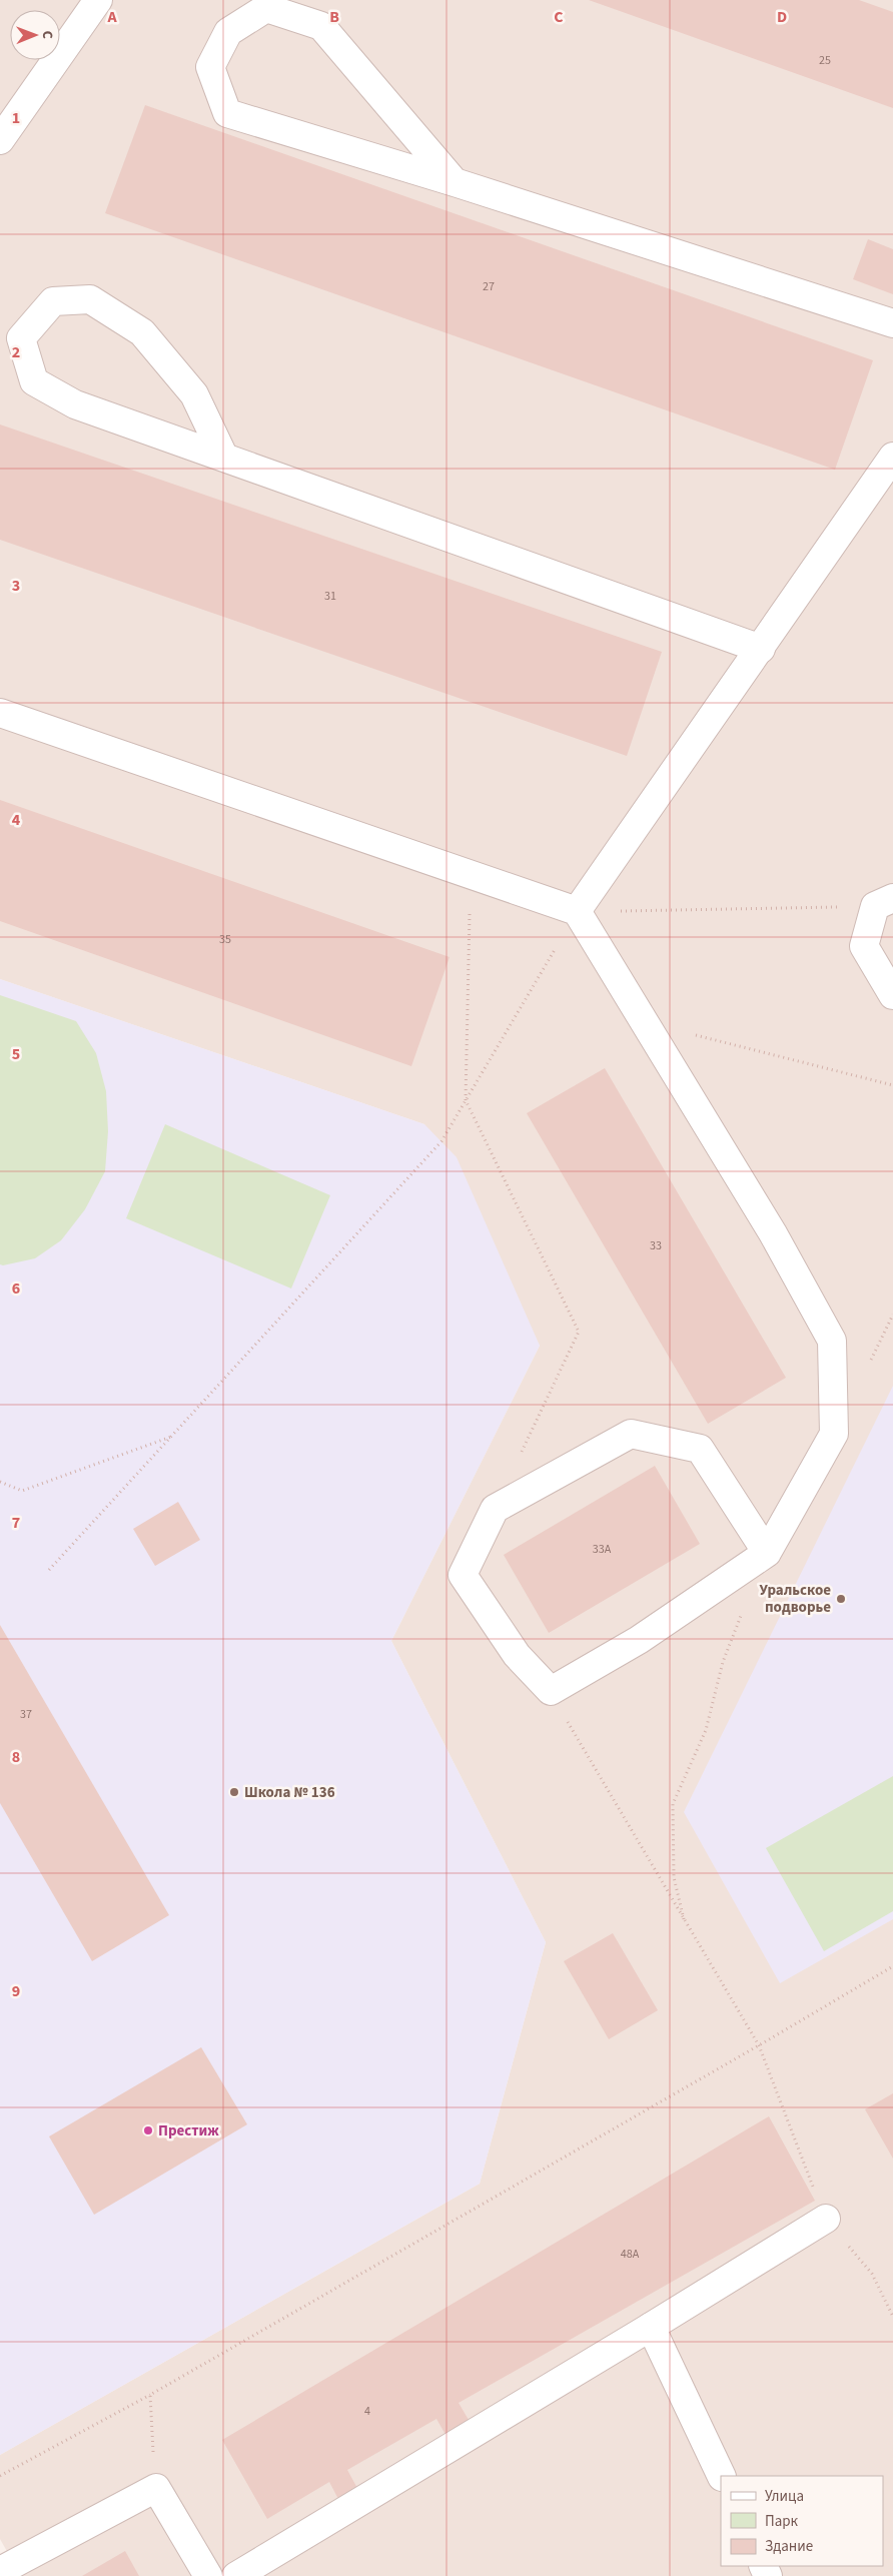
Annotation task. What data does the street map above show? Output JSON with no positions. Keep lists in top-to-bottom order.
{
  "places": ["Уральское подворье", "Школа № 136", "Престиж"],
  "house_numbers": [
    "25",
    "27",
    "31",
    "35",
    "33",
    "33А",
    "37",
    "48А",
    "4"
  ],
  "legend": ["Улица", "Парк", "Здание"],
  "north": "right",
  "grid": {
    "columns": [
      "A",
      "B",
      "C",
      "D"
    ],
    "rows": [
      "1",
      "2",
      "3",
      "4",
      "5",
      "6",
      "7",
      "8",
      "9"
    ]
  }
}
